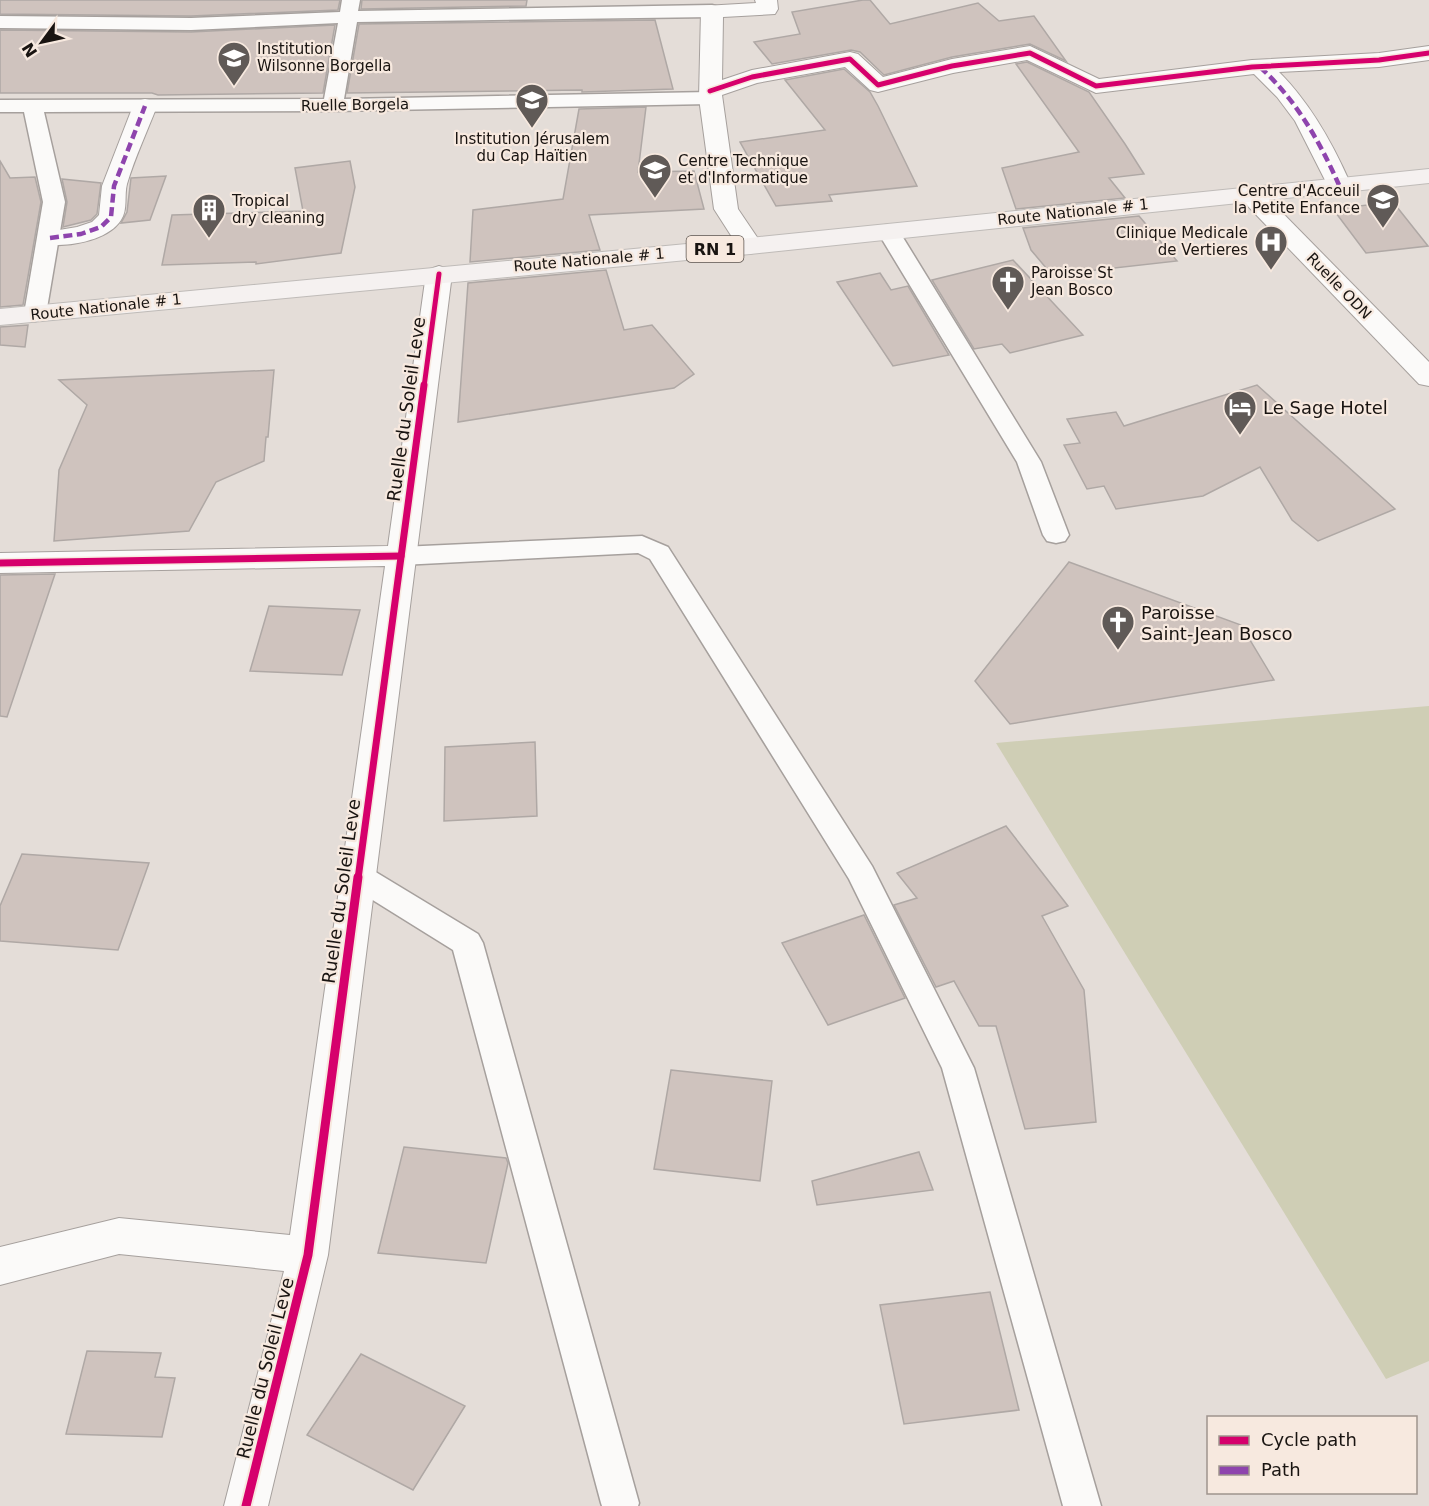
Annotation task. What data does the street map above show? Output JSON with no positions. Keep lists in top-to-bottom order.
{
  "streets": {
    "main road": ["Route Nationale # 1", "RN 1"],
    "street": ["Ruelle ODN", "Ruelle du Soleil Leve"],
    "lane": ["Ruelle Borgela"]
  },
  "crossings": [
    ["Route Nationale # 1", "Ruelle ODN"],
    ["Route Nationale # 1", "Ruelle du Soleil Leve"]
  ],
  "places": {
    "school or university": [
      "Institution Wilsonne Borgella",
      "Institution Jérusalem du Cap Haïtien",
      "Centre Technique et d'Informatique",
      "Centre d'Acceuil la Petite Enfance"
    ],
    "building": ["Tropical dry cleaning"],
    "hospital": ["Clinique Medicale de Vertieres"],
    "church": ["Paroisse St Jean Bosco", "Paroisse Saint-Jean Bosco"],
    "hotel": ["Le Sage Hotel"]
  },
  "legend": ["Cycle path", "Path"],
  "north": "bottom left"
}
